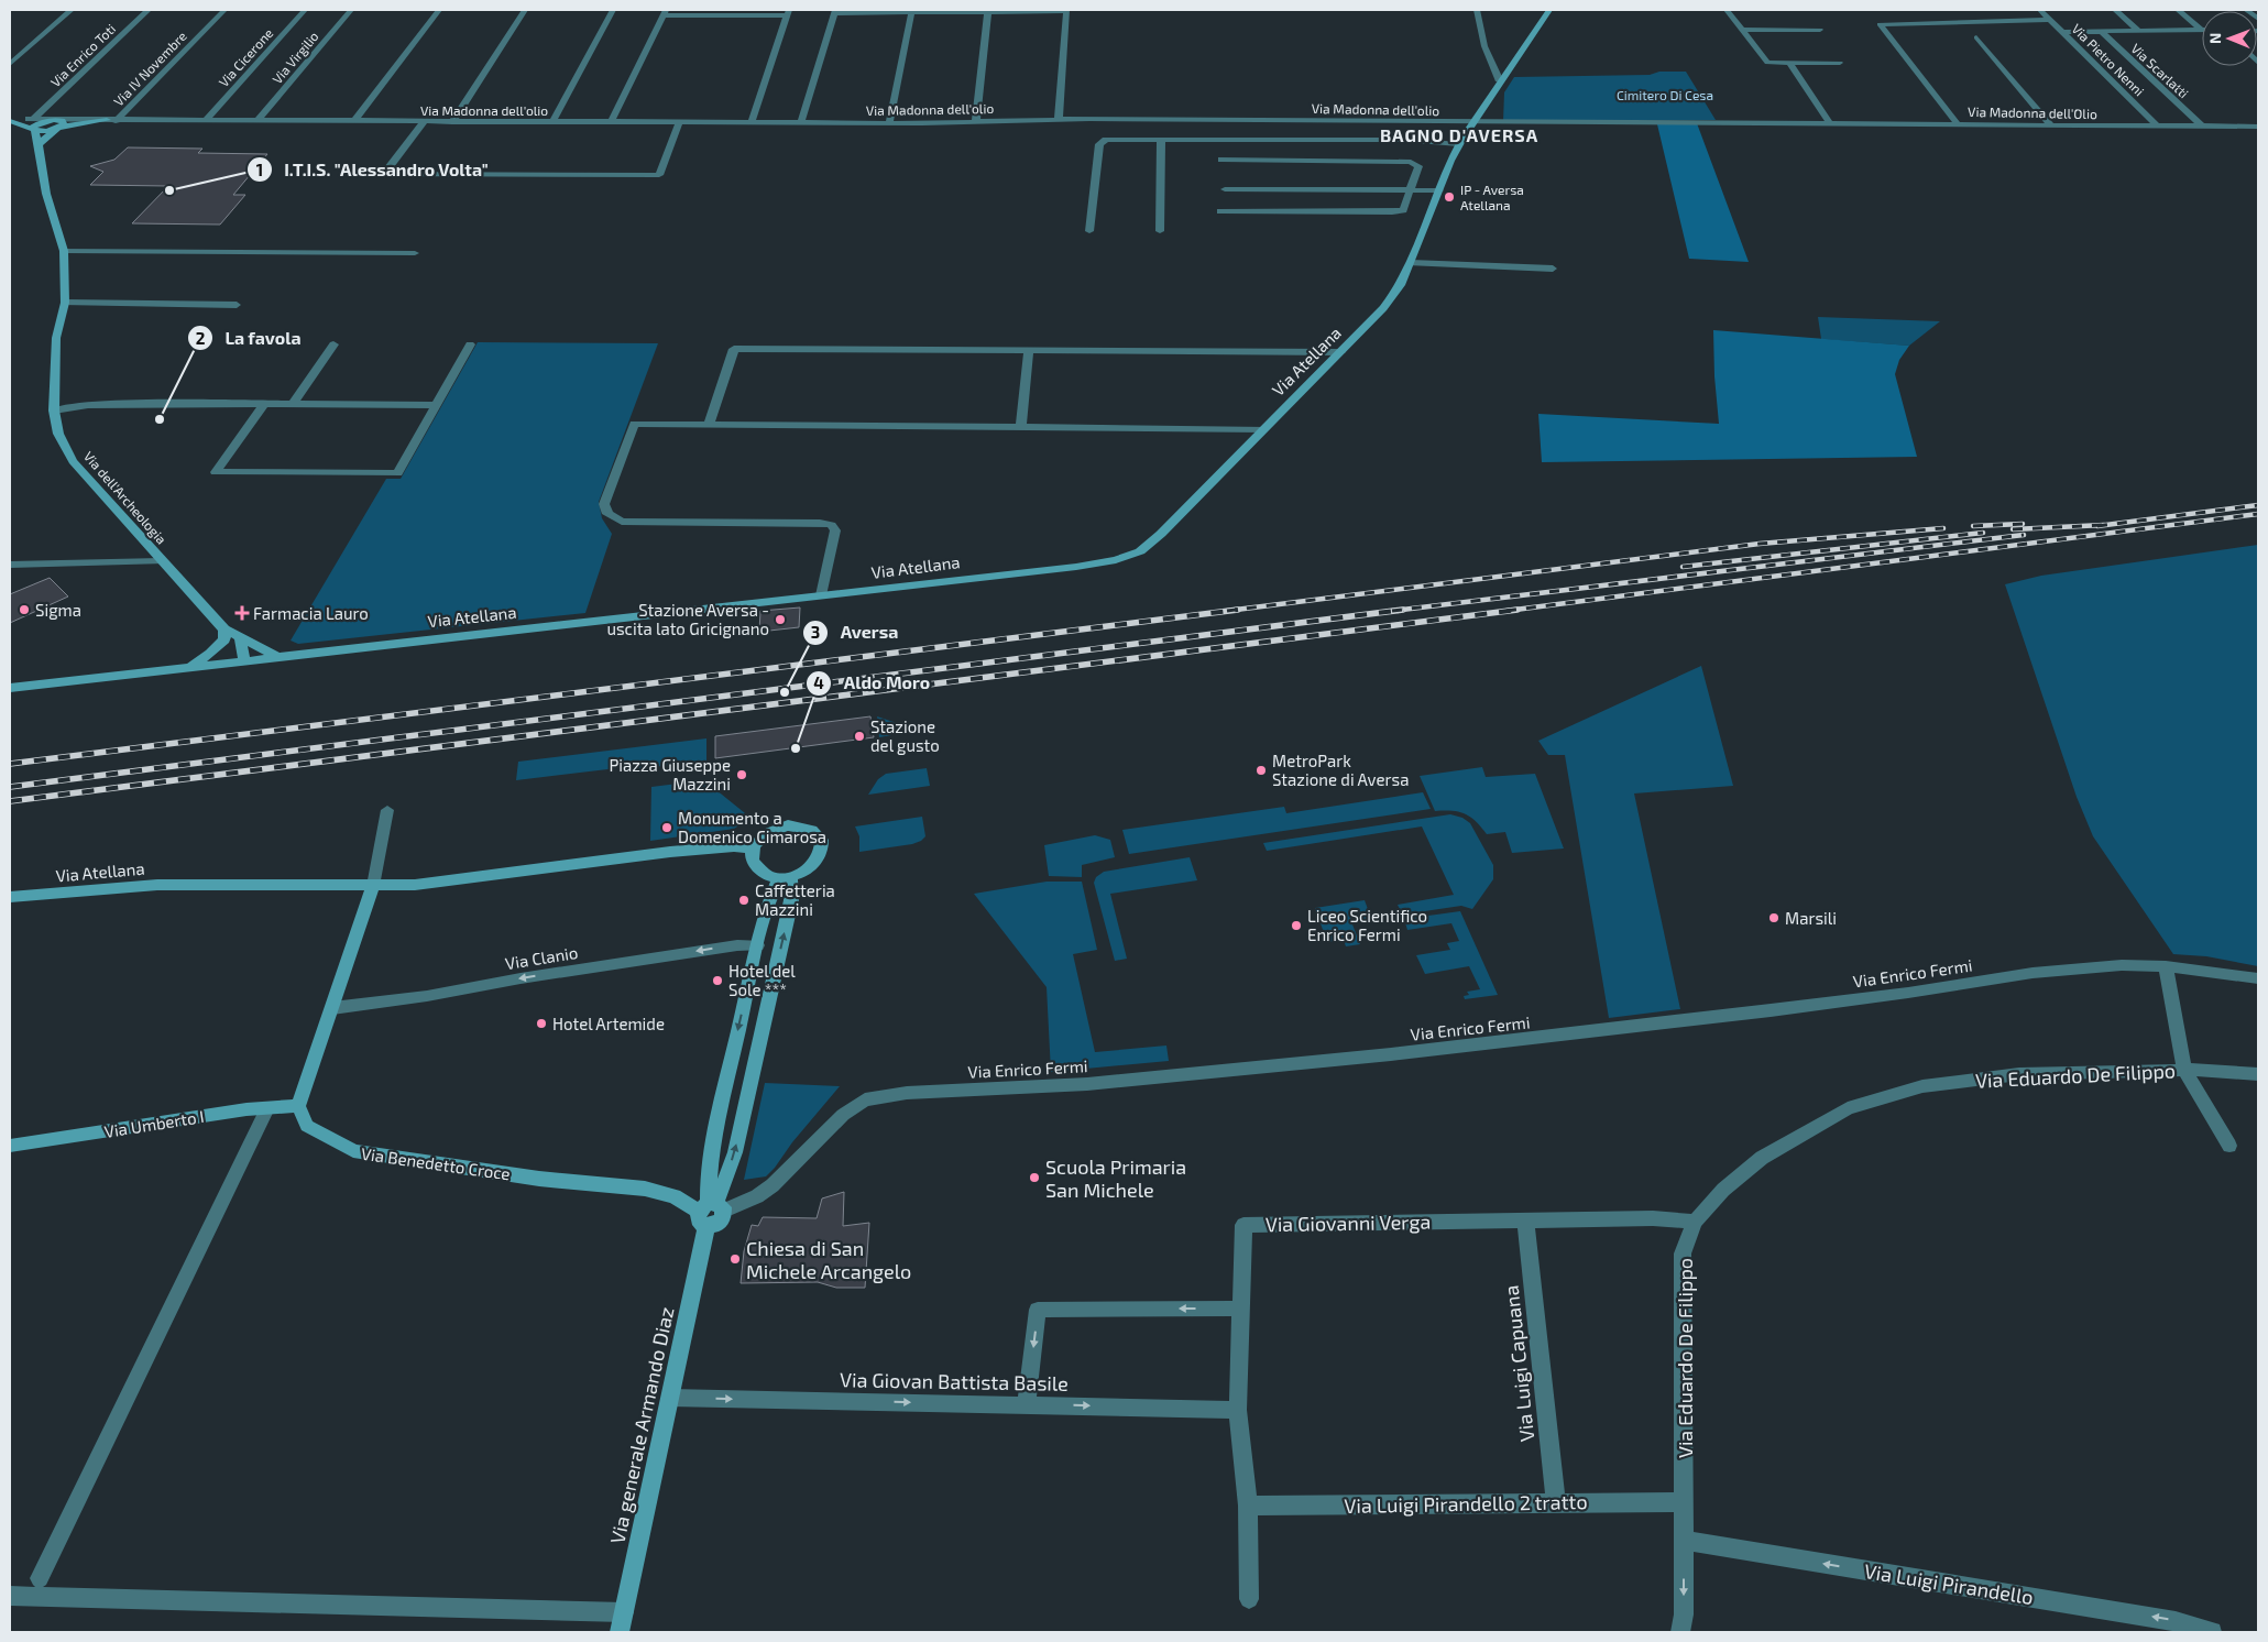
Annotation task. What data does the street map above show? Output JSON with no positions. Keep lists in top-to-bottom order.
{
  "streets": {
    "main road": [
      "Via Atellana",
      "Via dell'Archeologia",
      "Via Umberto I",
      "Via Benedetto Croce",
      "Via generale Armando Diaz"
    ],
    "street": [
      "Via Enrico Toti",
      "Via Cicerone",
      "Via Virgilio",
      "Via Pietro Nenni",
      "Via IV Novembre",
      "Via Scarlatti",
      "Via Madonna dell'olio",
      "Via Madonna dell'Olio",
      "Via Clanio",
      "Via Enrico Fermi",
      "Via Eduardo De Filippo",
      "Via Giovanni Verga",
      "Via Luigi Capuana",
      "Via Giovan Battista Basile",
      "Via Luigi Pirandello 2 tratto",
      "Via Luigi Pirandello"
    ]
  },
  "crossings": [
    ["Via Enrico Toti", "Via dell'Archeologia"],
    ["Via Cicerone", "Via Madonna dell'olio"],
    ["Via Virgilio", "Via Madonna dell'olio"],
    ["Via Pietro Nenni", "Via Madonna dell'Olio"],
    ["Via IV Novembre", "Via Madonna dell'olio"],
    ["Via Scarlatti", "Via Madonna dell'Olio"],
    ["Via Madonna dell'olio", "Via Madonna dell'Olio"],
    ["Via Madonna dell'olio", "Via Atellana"],
    ["Via Enrico Fermi", "Via Eduardo De Filippo"],
    ["Via Enrico Fermi", "Via Benedetto Croce"],
    ["Via Enrico Fermi", "Via generale Armando Diaz"],
    ["Via Eduardo De Filippo", "Via Giovanni Verga"],
    ["Via Eduardo De Filippo", "Via Luigi Pirandello 2 tratto"],
    ["Via Eduardo De Filippo", "Via Luigi Pirandello"],
    ["Via Umberto I", "Via Benedetto Croce"],
    ["Via Benedetto Croce", "Via generale Armando Diaz"],
    ["Via Giovanni Verga", "Via Luigi Capuana"],
    ["Via Giovanni Verga", "Via Giovan Battista Basile"],
    ["Via Giovanni Verga", "Via Luigi Pirandello 2 tratto"],
    ["Via Luigi Capuana", "Via Luigi Pirandello 2 tratto"],
    ["Via Giovan Battista Basile", "Via generale Armando Diaz"]
  ],
  "one_way": ["Via Clanio", "Via Giovan Battista Basile", "Via Luigi Pirandello"],
  "districts": ["BAGNO D'AVERSA"],
  "parks": ["Cimitero Di Cesa"],
  "places": {
    "other": [
      "I.T.I.S. \"Alessandro Volta\"",
      "IP - Aversa Atellana",
      "La favola",
      "Sigma",
      "Stazione Aversa - uscita lato Gricignano",
      "Aversa",
      "Stazione del gusto",
      "Aldo Moro",
      "MetroPark Stazione di Aversa",
      "Piazza Giuseppe Mazzini",
      "Monumento a Domenico Cimarosa",
      "Caffetteria Mazzini",
      "Marsili",
      "Liceo Scientifico Enrico Fermi",
      "Hotel del Sole ***",
      "Hotel Artemide",
      "Scuola Primaria San Michele",
      "Chiesa di San Michele Arcangelo"
    ],
    "health": ["Farmacia Lauro"]
  },
  "north": "left"
}
